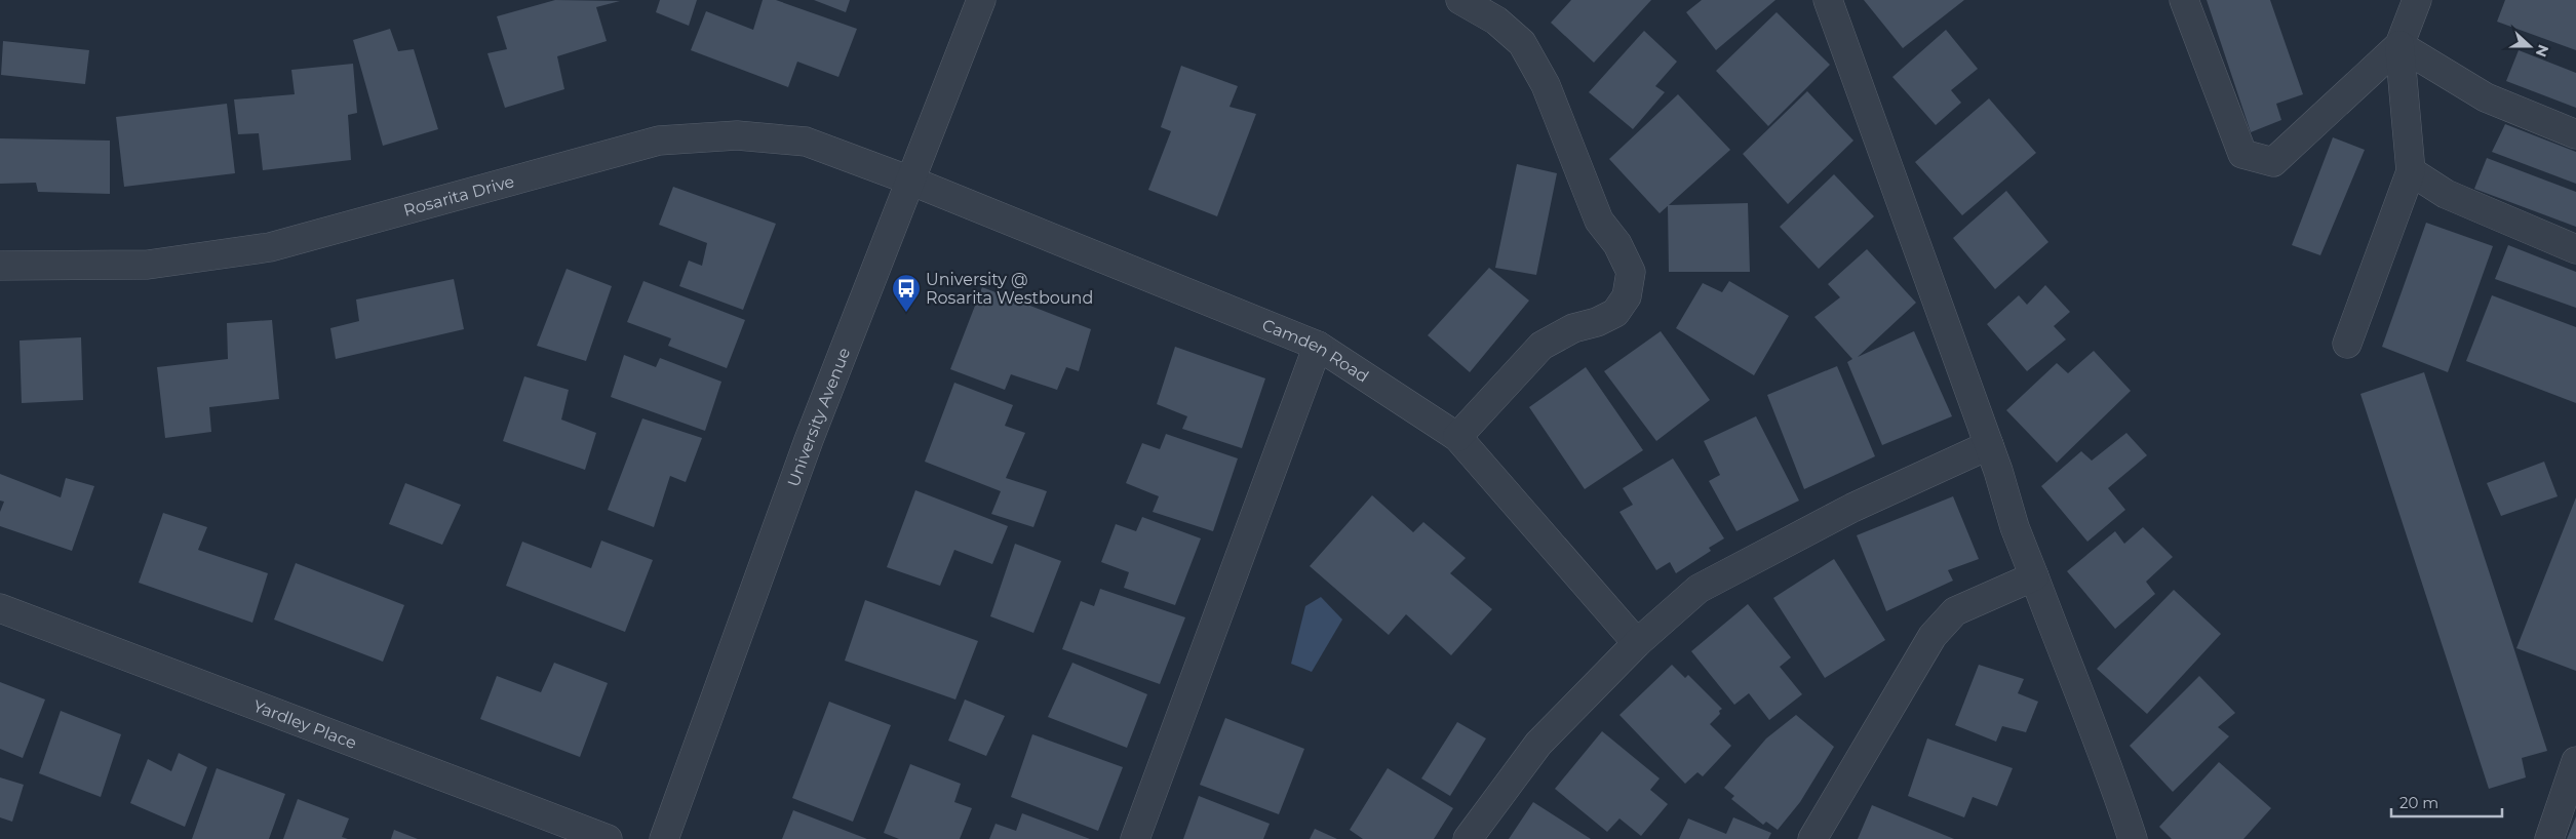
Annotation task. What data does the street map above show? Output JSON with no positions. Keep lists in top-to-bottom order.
{
  "streets": {
    "street": [
      "Rosarita Drive",
      "Camden Road",
      "University Avenue",
      "Yardley Place"
    ]
  },
  "crossings": [
    ["Rosarita Drive", "Camden Road"],
    ["Rosarita Drive", "University Avenue"],
    ["Camden Road", "University Avenue"]
  ],
  "places": {
    "bus stop": ["University @ Rosarita Westbound"]
  },
  "scale_bar": "20 m",
  "north": "right"
}
